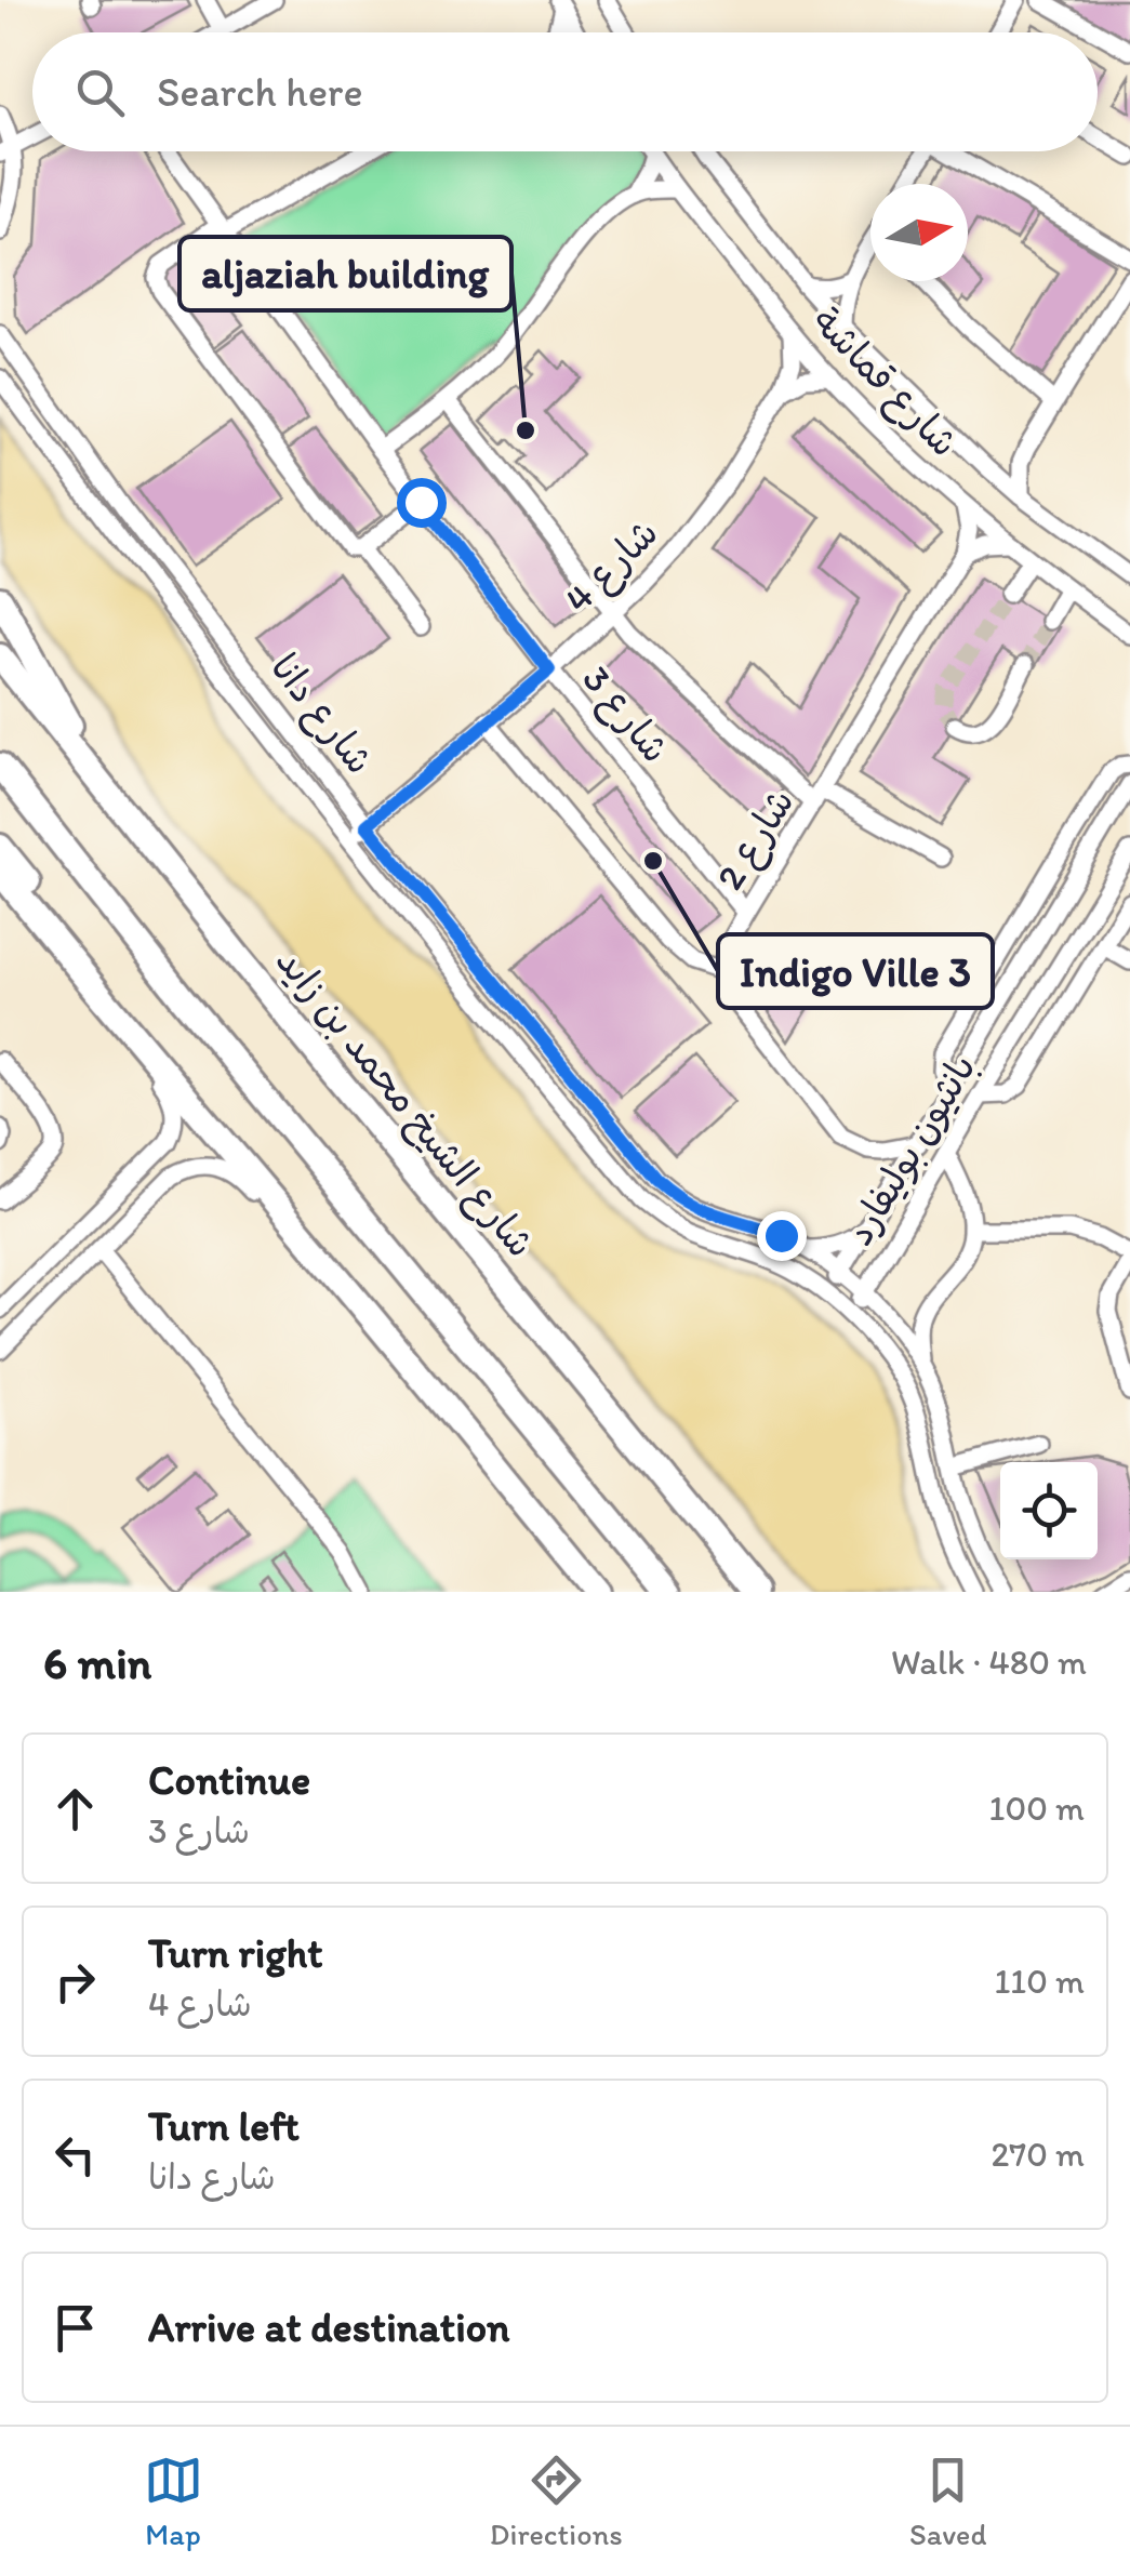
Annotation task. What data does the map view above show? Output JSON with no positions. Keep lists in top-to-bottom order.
{
  "streets": {
    "highway": ["شارع الشيخ محمد بن زايد"],
    "street": [
      "شارع قماشة",
      "شارع 4",
      "شارع دانا",
      "شارع 3",
      "شارع 2",
      "بانثيون بوليفارد"
    ]
  },
  "crossings": [
    ["شارع قماشة", "شارع 4"],
    ["شارع 4", "شارع دانا"],
    ["شارع 4", "شارع 3"],
    ["شارع دانا", "بانثيون بوليفارد"],
    ["شارع 3", "شارع 2"]
  ],
  "places": ["aljaziah building", "Indigo Ville 3"],
  "north": "right",
  "page": {
    "search": "Search here",
    "heading": ["6 min", "Walk · 480 m"],
    "list": [
      ["Continue", "شارع 3", "100 m"],
      ["Turn right", "شارع 4", "110 m"],
      ["Turn left", "شارع دانا", "270 m"],
      "Arrive at destination"
    ],
    "nav": ["Map", "Directions", "Saved"]
  }
}
